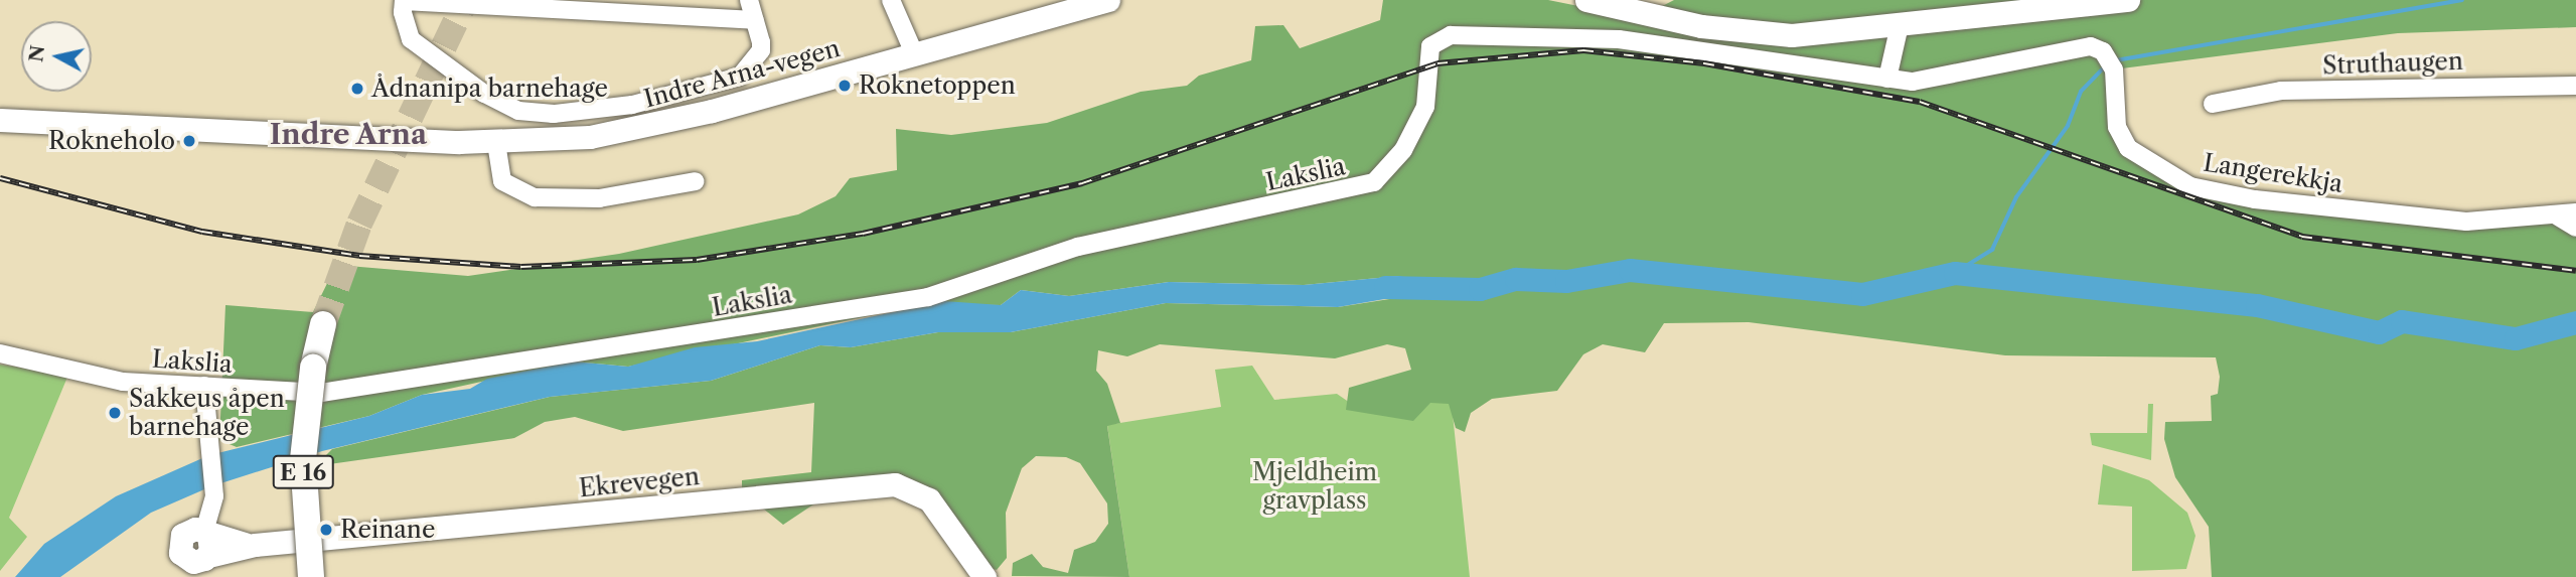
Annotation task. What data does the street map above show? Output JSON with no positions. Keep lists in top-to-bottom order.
{
  "streets": {
    "highway": ["E 16"],
    "main road": ["Indre Arna-vegen", "Ekrevegen"],
    "street": ["Struthaugen", "Langerekkja", "Lakslia"]
  },
  "crossings": [
    ["Langerekkja", "Lakslia"]
  ],
  "districts": ["Indre Arna"],
  "parks": ["Mjeldheim gravplass"],
  "places": [
    "Roknetoppen",
    "Ådnanipa barnehage",
    "Rokneholo",
    "Sakkeus åpen barnehage",
    "Reinane"
  ],
  "north": "left"
}
